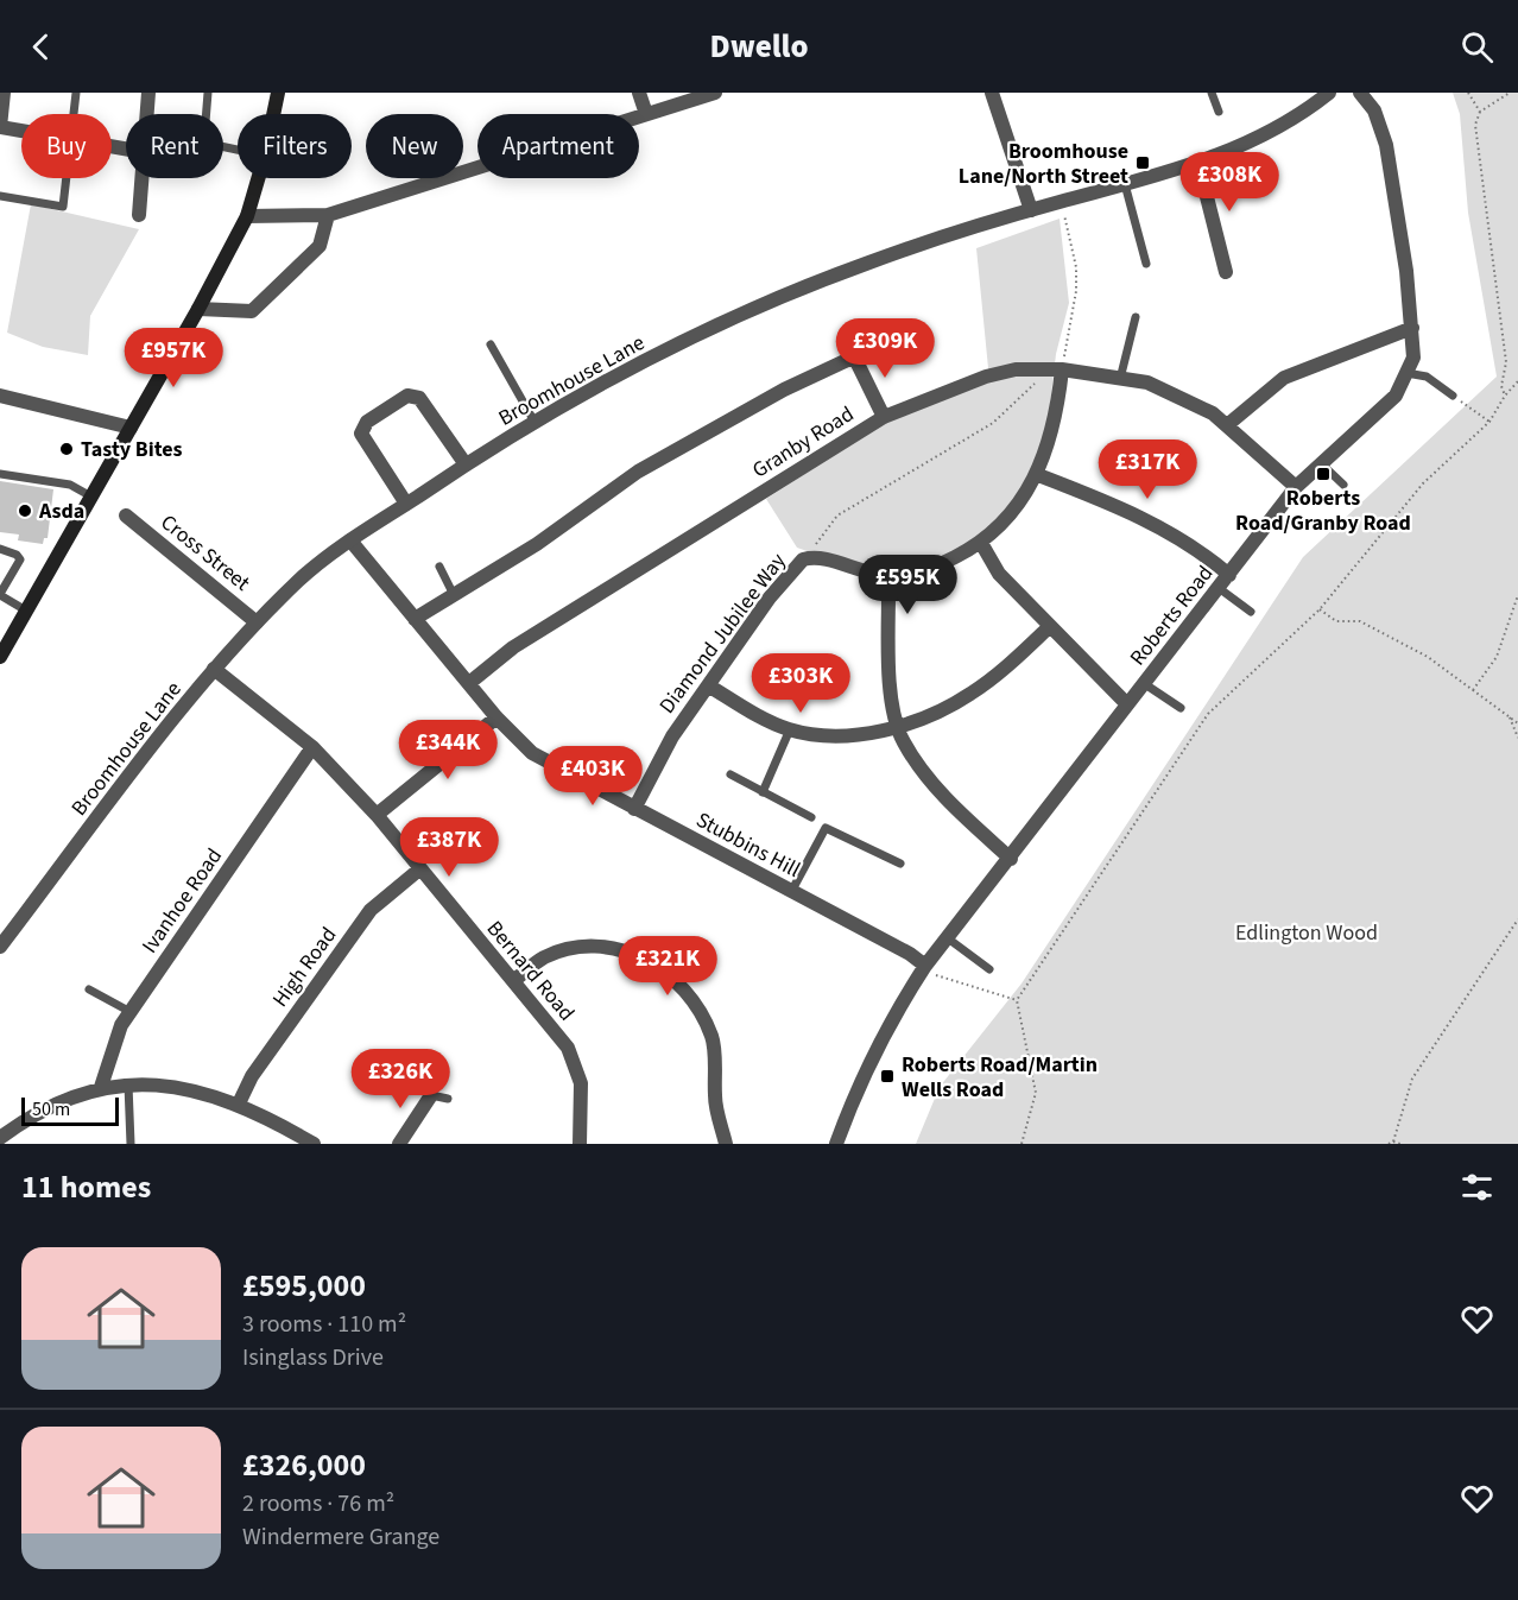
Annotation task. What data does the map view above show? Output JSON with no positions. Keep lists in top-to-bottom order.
{
  "streets": {
    "street": [
      "Broomhouse Lane",
      "Granby Road",
      "Cross Street",
      "Roberts Road",
      "Diamond Jubilee Way",
      "Stubbins Hill",
      "Ivanhoe Road",
      "High Road",
      "Bernard Road"
    ]
  },
  "crossings": [
    ["Broomhouse Lane", "Cross Street"],
    ["Broomhouse Lane", "Stubbins Hill"],
    ["Broomhouse Lane", "Bernard Road"],
    ["Granby Road", "Roberts Road"],
    ["Granby Road", "Diamond Jubilee Way"],
    ["Granby Road", "Stubbins Hill"],
    ["Roberts Road", "Stubbins Hill"],
    ["Diamond Jubilee Way", "Stubbins Hill"],
    ["Ivanhoe Road", "Bernard Road"],
    ["High Road", "Bernard Road"]
  ],
  "parks": ["Edlington Wood"],
  "places": {
    "transit": ["Broomhouse Lane/North Street", "Roberts Road/Granby Road", "Roberts Road/Martin Wells Road"],
    "other": ["Tasty Bites", "Asda"]
  },
  "scale_bar": "50 m",
  "page": {
    "header": "Dwello",
    "chip": [
      "Buy",
      "Rent",
      "Filters",
      "New",
      "Apartment"
    ],
    "price": [
      "£308K",
      "£309K",
      "£957K",
      "£317K",
      "£595K",
      "£303K",
      "£344K",
      "£403K",
      "£387K",
      "£321K",
      "£326K"
    ],
    "scale": "50 m",
    "heading": "11 homes",
    "list": [
      {
        "name": "£595,000",
        "note": "3 rooms · 110 m² · Isinglass Drive"
      },
      {
        "name": "£326,000",
        "note": "2 rooms · 76 m² · Windermere Grange"
      }
    ]
  }
}
